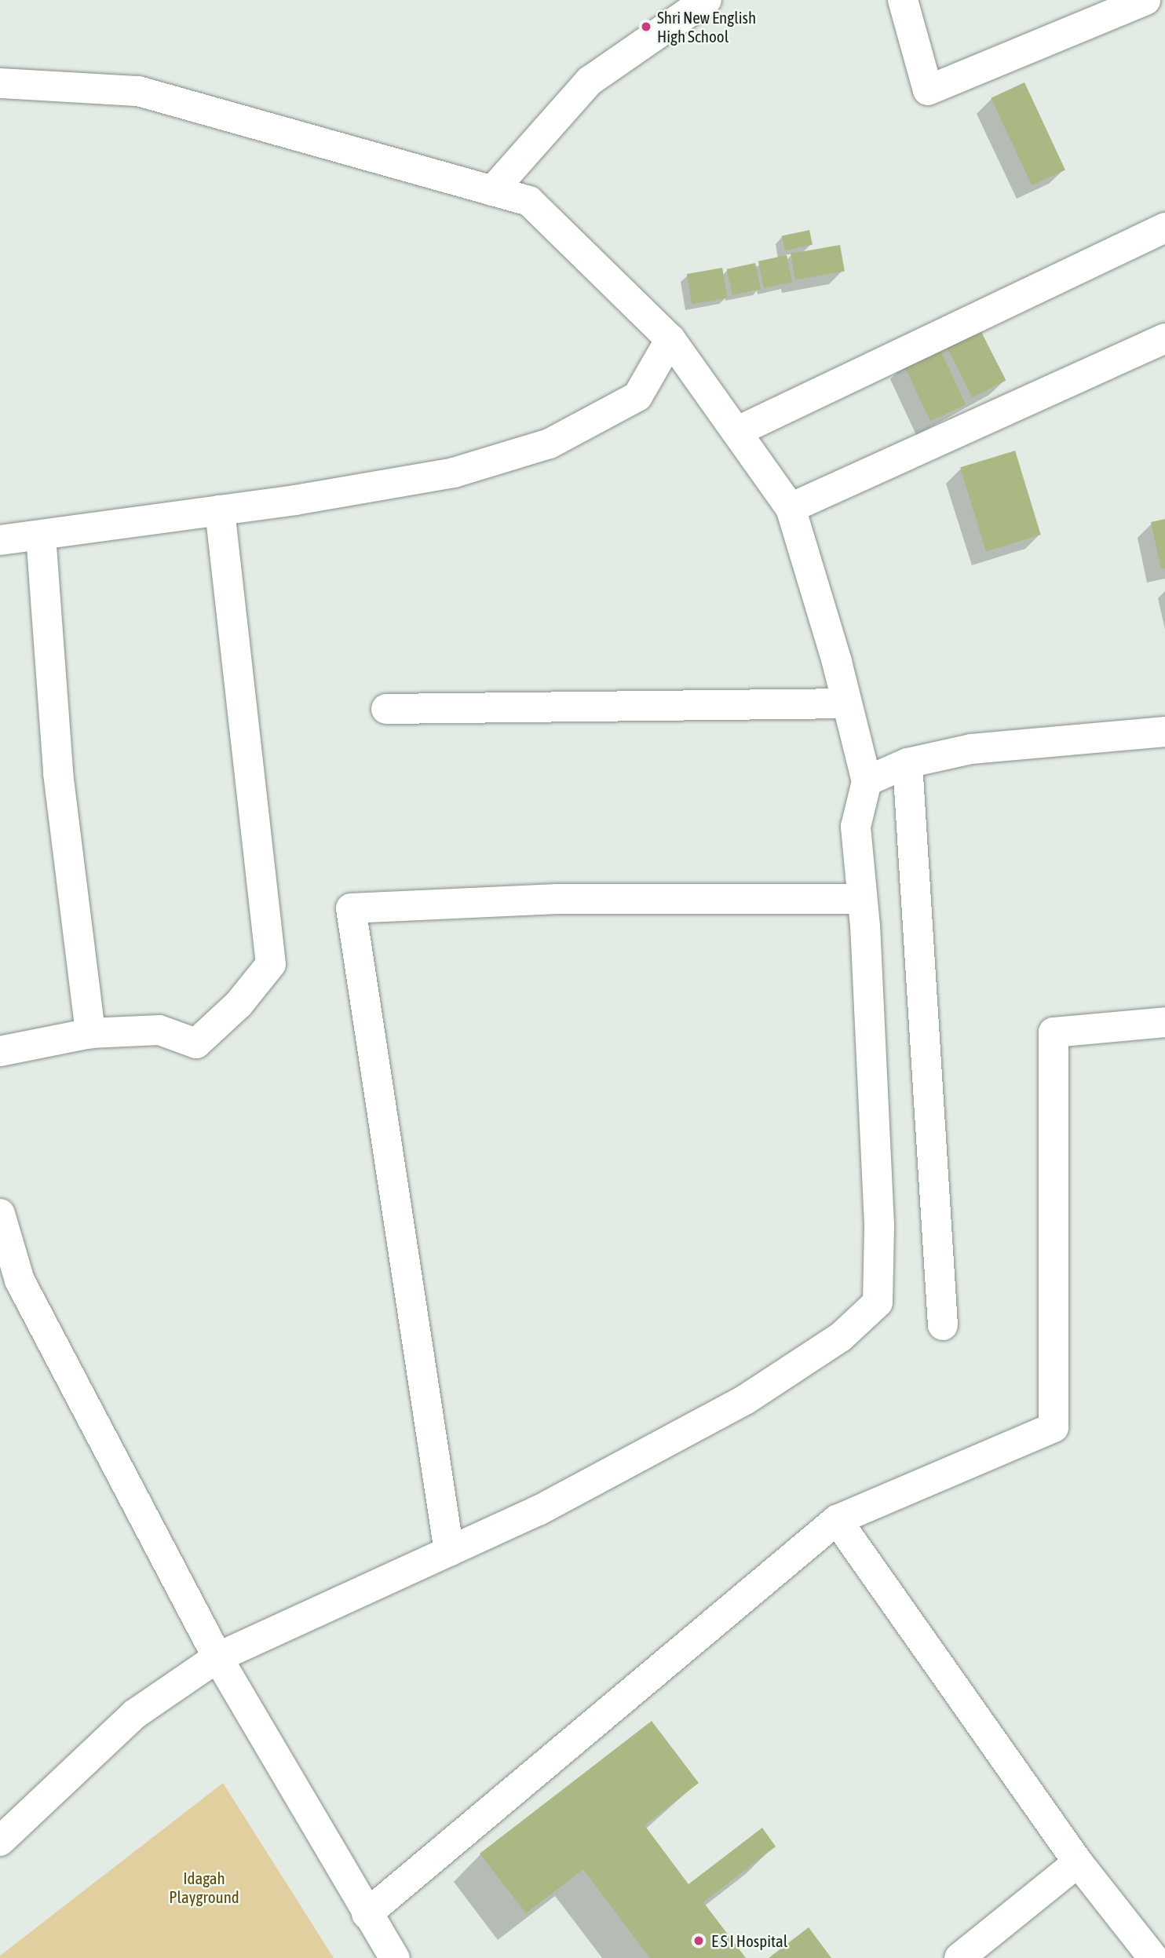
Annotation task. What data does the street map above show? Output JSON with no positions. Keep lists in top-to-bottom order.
{
  "parks": ["Idagah Playground"],
  "places": ["Shri New English High School", "E S I Hospital"]
}
